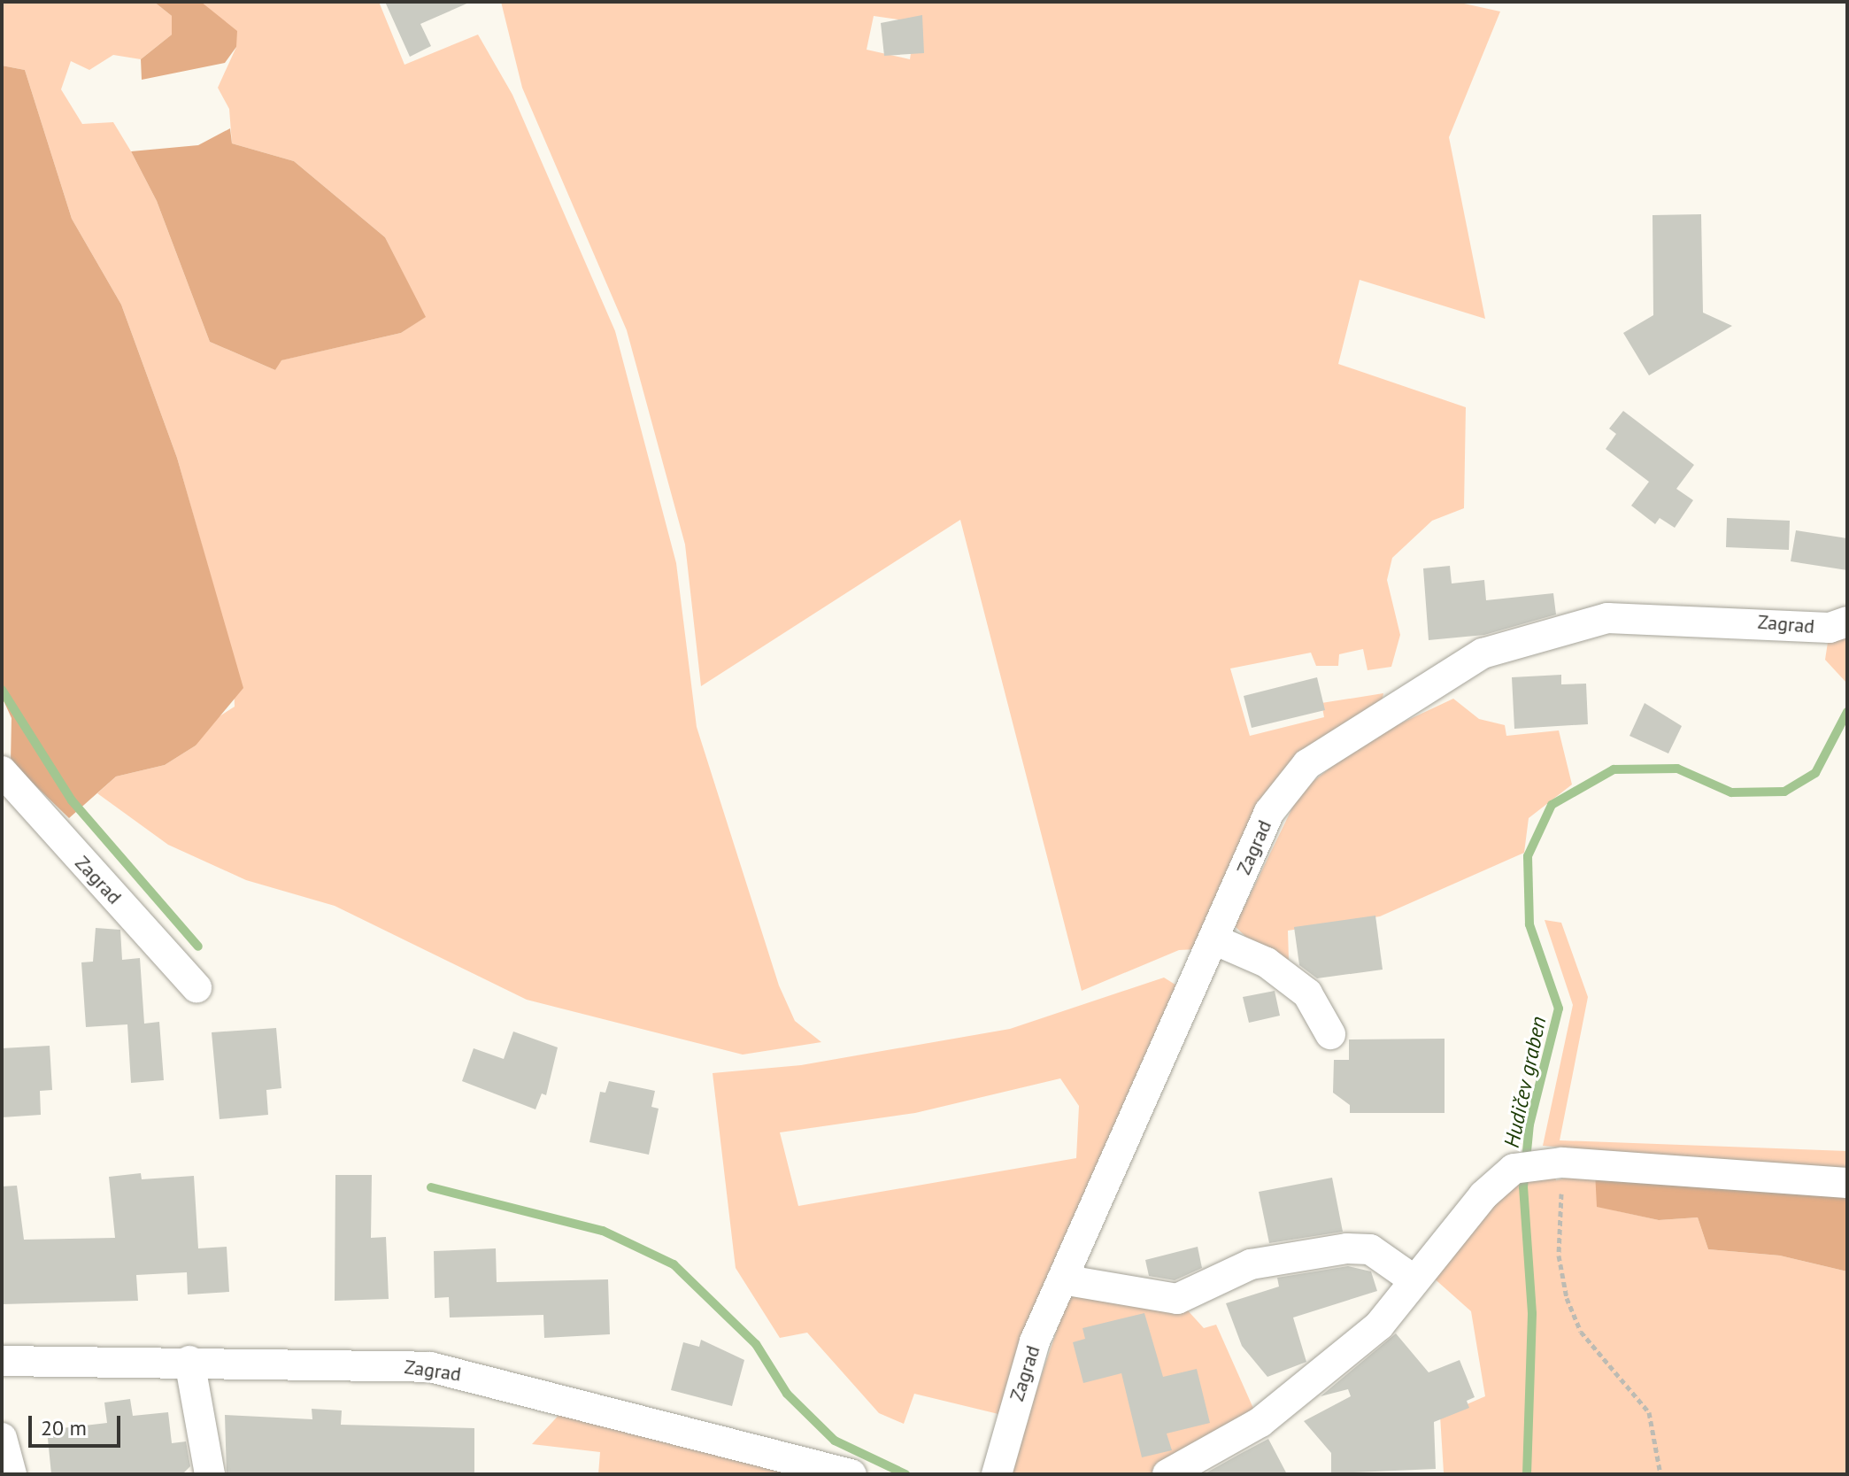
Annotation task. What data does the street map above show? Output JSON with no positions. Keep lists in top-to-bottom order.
{
  "streets": {
    "street": ["Zagrad"]
  },
  "water": ["Hudičev graben"],
  "scale_bar": "20 m"
}
